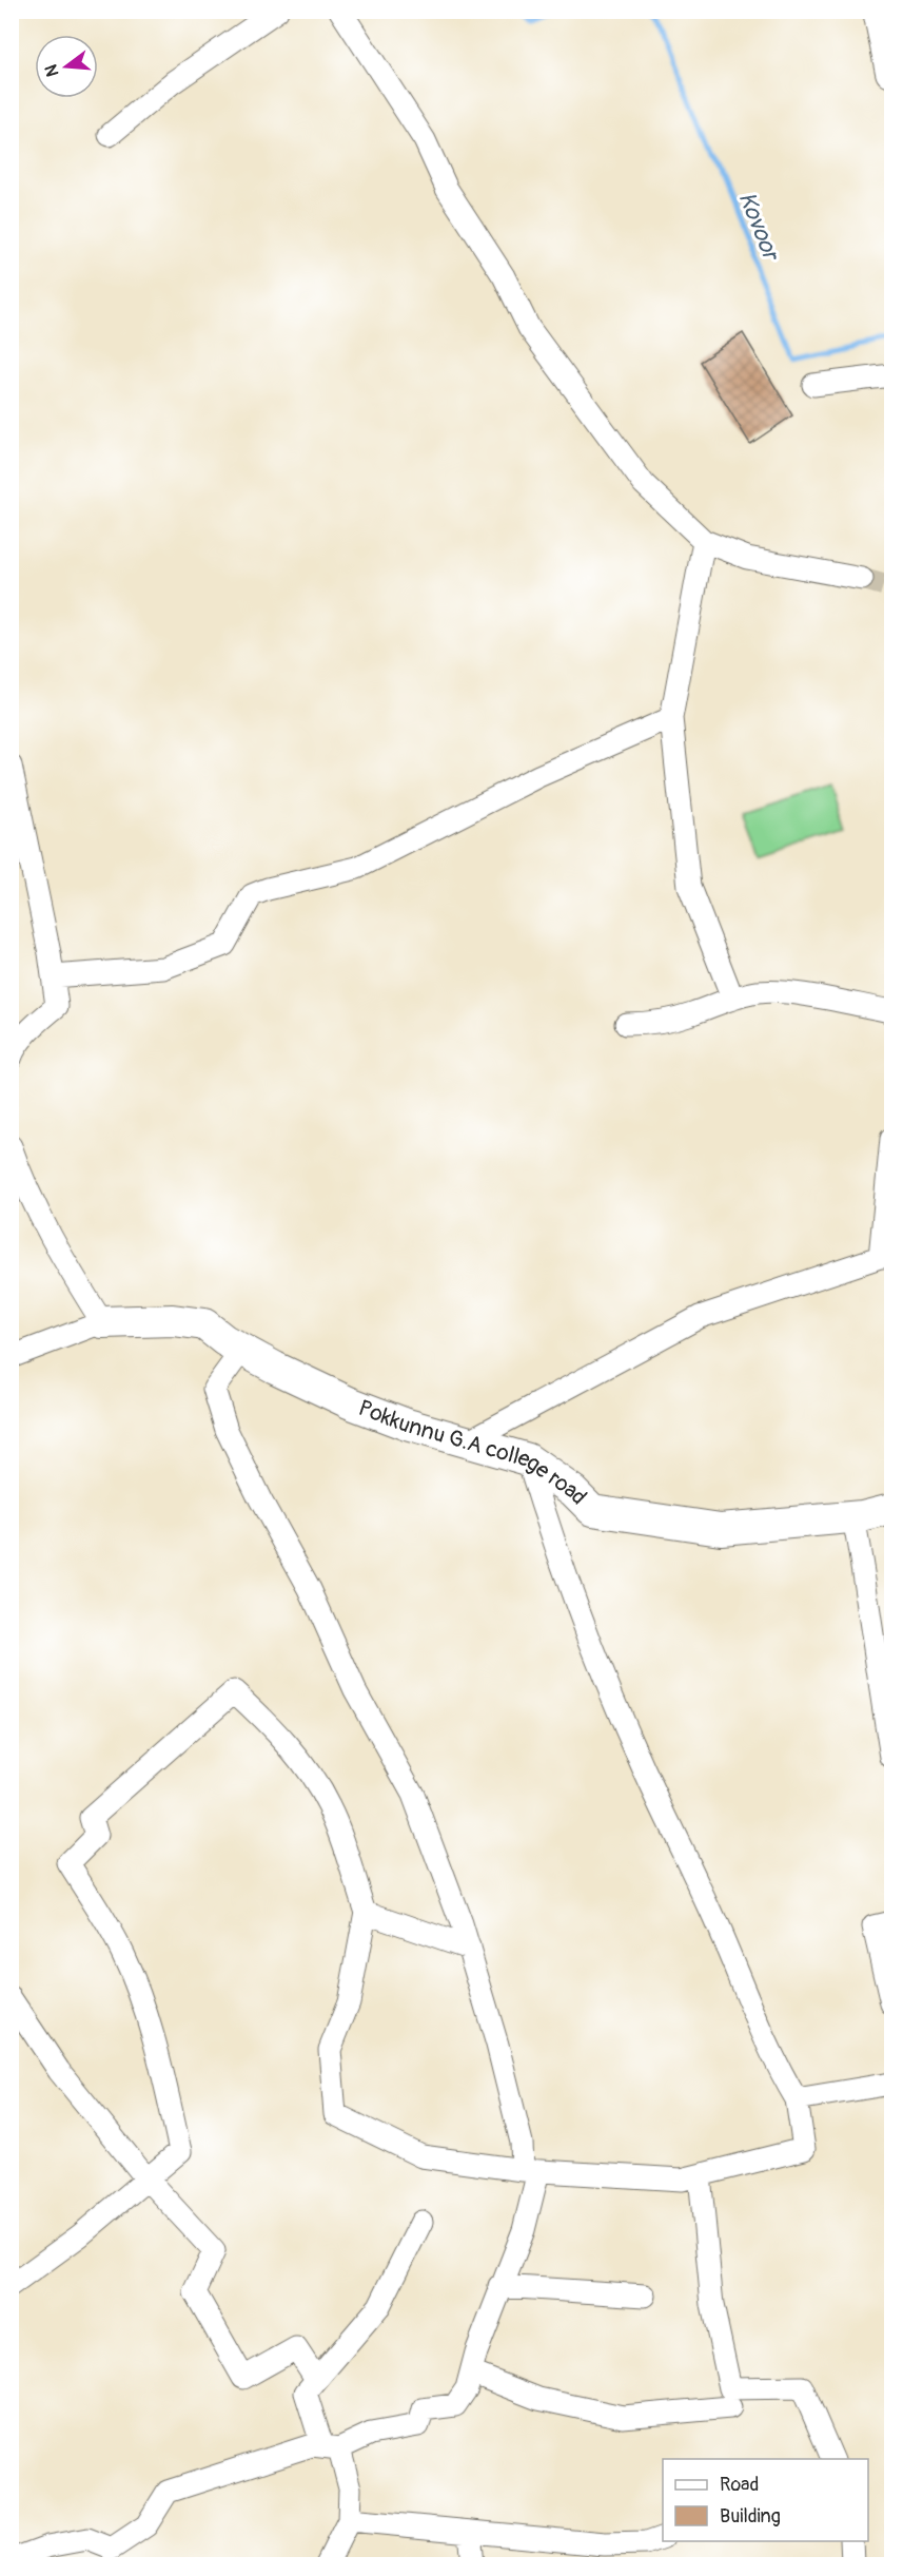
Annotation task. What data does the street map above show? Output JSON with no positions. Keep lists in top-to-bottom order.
{
  "streets": {
    "street": ["Pokkunnu G.A college road"]
  },
  "water": ["Kovoor"],
  "legend": ["Road", "Building"],
  "north": "left"
}
